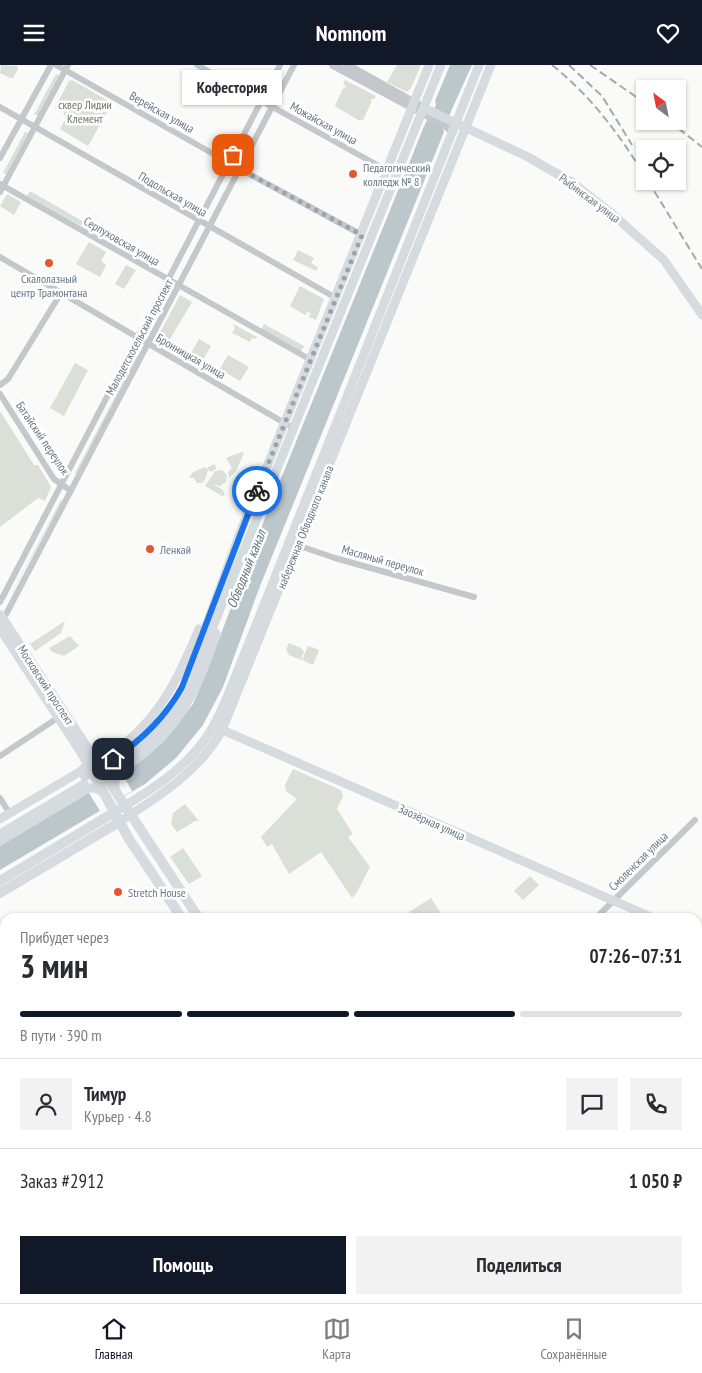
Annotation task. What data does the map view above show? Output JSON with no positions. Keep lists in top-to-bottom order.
{
  "streets": {
    "main road": [
      "Рыбинская улица",
      "набережная Обводного канала",
      "Московский проспект",
      "Заозёрная улица"
    ],
    "street": [
      "Верейская улица",
      "Можайская улица",
      "Подольская улица",
      "Серпуховская улица",
      "Малодетскосельский проспект",
      "Бронницкая улица",
      "Батайский переулок",
      "Масляный переулок",
      "Смоленская улица"
    ]
  },
  "crossings": [
    ["Верейская улица", "Малодетскосельский проспект"],
    ["Можайская улица", "Малодетскосельский проспект"],
    ["Подольская улица", "Малодетскосельский проспект"],
    ["Рыбинская улица", "набережная Обводного канала"],
    ["Серпуховская улица", "Малодетскосельский проспект"],
    ["Малодетскосельский проспект", "Бронницкая улица"],
    ["Малодетскосельский проспект", "Батайский переулок"],
    ["Малодетскосельский проспект", "Московский проспект"],
    ["набережная Обводного канала", "Масляный переулок"],
    ["набережная Обводного канала", "Заозёрная улица"],
    ["Заозёрная улица", "Смоленская улица"]
  ],
  "water": ["Обводный канал"],
  "parks": ["сквер Лидии Клемент"],
  "places": [
    "Кофестория",
    "Педагогический колледж № 8",
    "Скалолазный центр Трамонтана",
    "Ленкай",
    "Stretch House"
  ],
  "north": "top left",
  "page": {
    "header": "Nomnom",
    "bubble": "Кофестория",
    "heading": ["3 мин", "Прибудет через", "07:26–07:31"],
    "panel": [
      "Тимур",
      "Курьер · 4.8",
      "Заказ #2912",
      "1 050 ₽"
    ],
    "bar": "В пути · 390 m",
    "buttons": ["Помощь", "Поделиться"],
    "tabs": ["Главная", "Карта", "Сохранённые"]
  }
}
